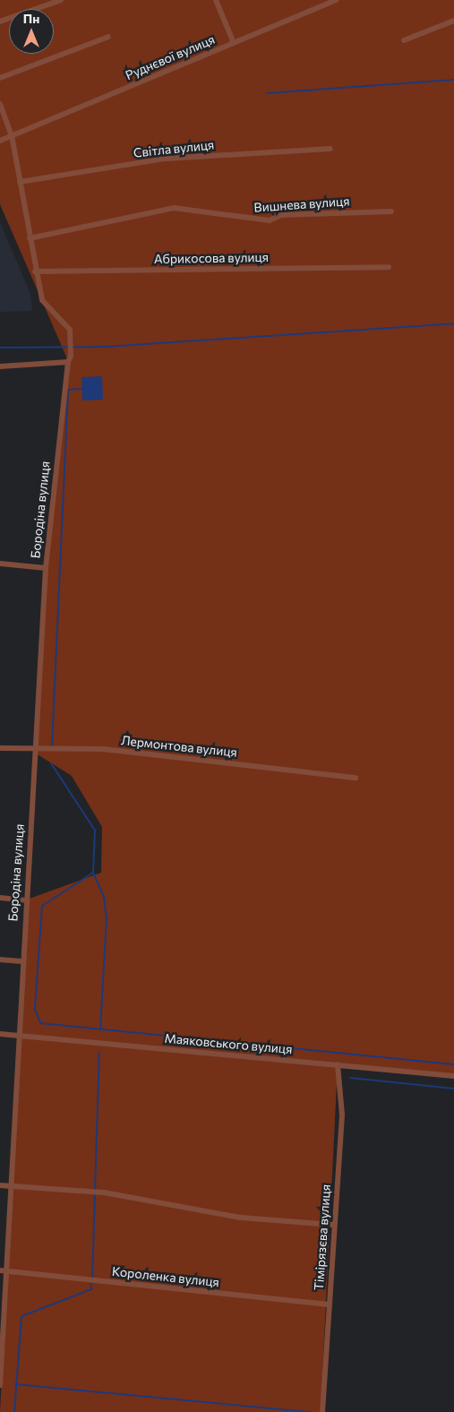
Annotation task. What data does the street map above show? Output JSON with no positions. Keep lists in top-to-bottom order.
{
  "streets": {
    "street": [
      "Руднєвої вулиця",
      "Світла вулиця",
      "Вишнева вулиця",
      "Абрикосова вулиця",
      "Бородіна вулиця",
      "Лермонтова вулиця",
      "Маяковського вулиця",
      "Тімірязєва вулиця",
      "Короленка вулиця"
    ]
  },
  "crossings": [
    ["Бородіна вулиця", "Лермонтова вулиця"],
    ["Бородіна вулиця", "Маяковського вулиця"],
    ["Бородіна вулиця", "Короленка вулиця"],
    ["Маяковського вулиця", "Тімірязєва вулиця"],
    ["Тімірязєва вулиця", "Короленка вулиця"]
  ],
  "north": "top"
}
